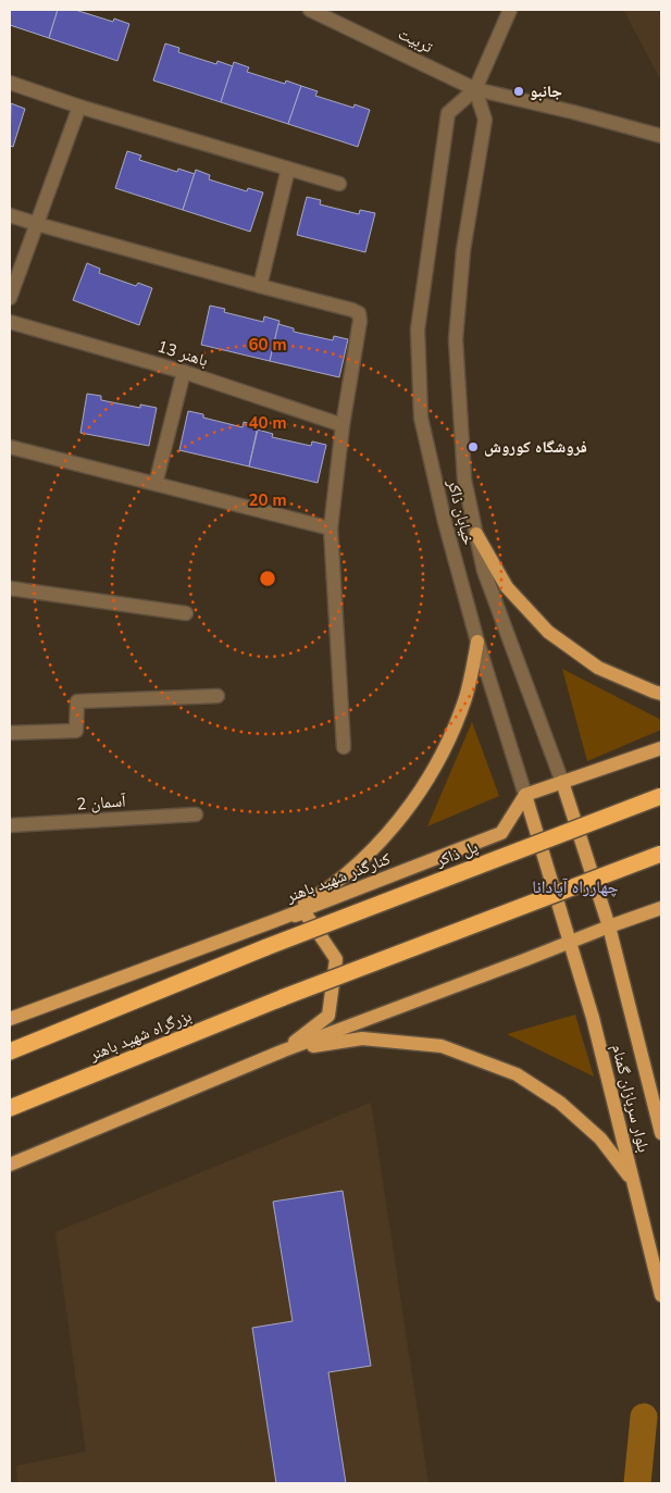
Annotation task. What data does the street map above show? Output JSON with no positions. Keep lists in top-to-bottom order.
{
  "streets": {
    "highway": ["پل ذاکر", "بزرگراه شهید باهنر"],
    "main road": ["خیابان ذاکر", "کنارگذر شهید باهنر", "بلوار سربازان گمنام"],
    "street": ["تربیت", "باهنر 13", "آسمان 2"]
  },
  "crossings": [
    ["تربیت", "خیابان ذاکر"],
    ["خیابان ذاکر", "کنارگذر شهید باهنر"],
    ["خیابان ذاکر", "بلوار سربازان گمنام"]
  ],
  "districts": ["چهارراه آپادانا"],
  "places": ["جانبو", "فروشگاه کوروش"],
  "rings": ["60 m", "40 m", "20 m"]
}
